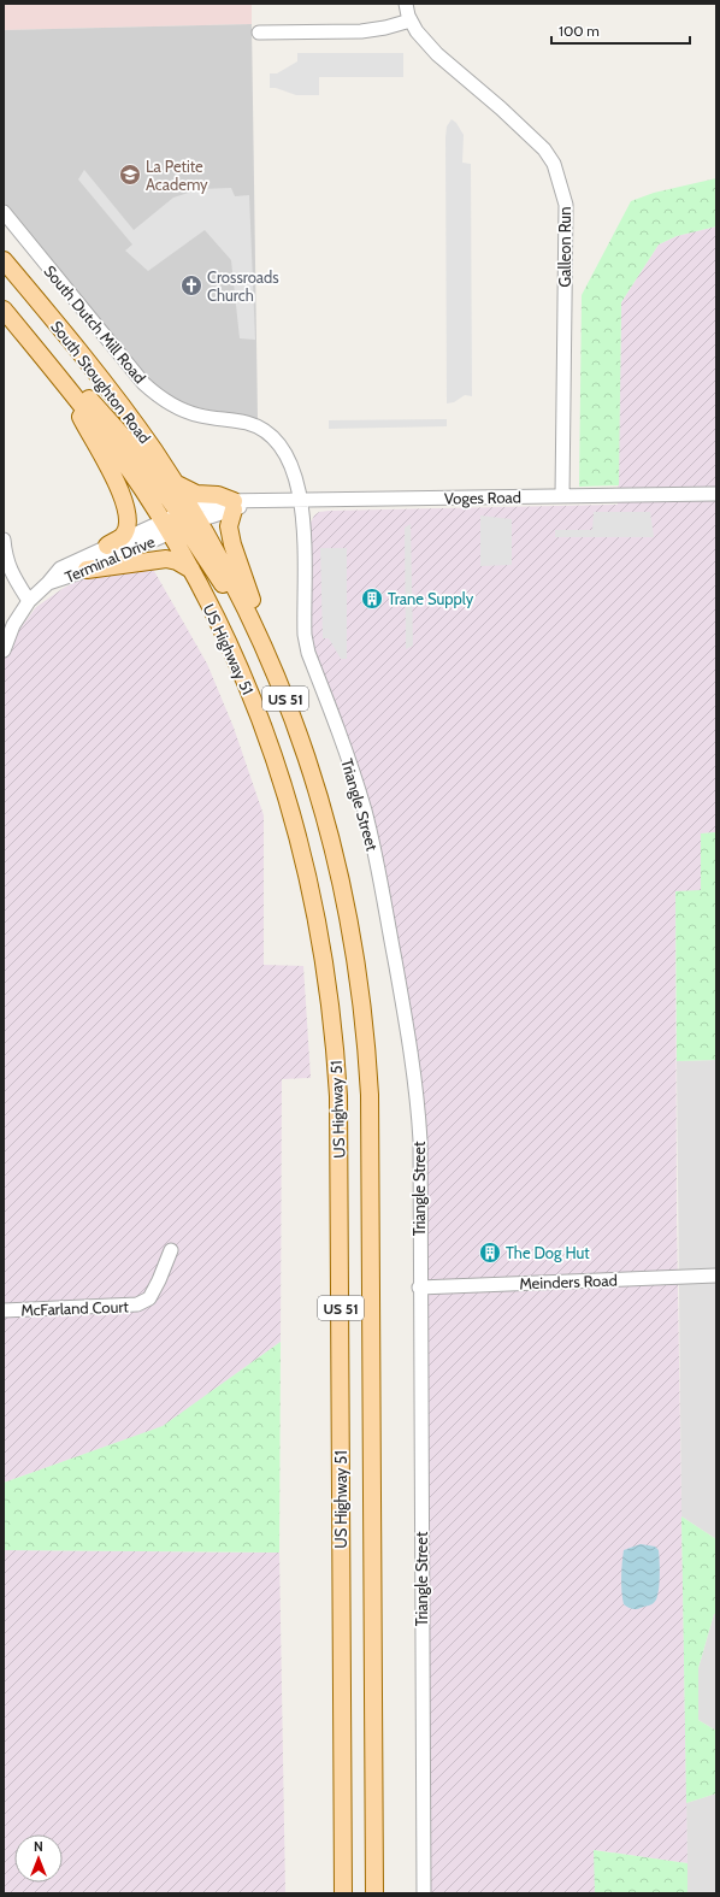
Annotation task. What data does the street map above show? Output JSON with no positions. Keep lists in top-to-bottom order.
{
  "streets": {
    "main road": ["South Stoughton Road", "US Highway 51", "US 51"],
    "street": [
      "Galleon Run",
      "South Dutch Mill Road",
      "Voges Road",
      "Terminal Drive",
      "Triangle Street",
      "Meinders Road",
      "McFarland Court"
    ]
  },
  "crossings": [
    ["Galleon Run", "Voges Road"],
    ["South Dutch Mill Road", "Voges Road"],
    ["South Dutch Mill Road", "Triangle Street"],
    ["South Stoughton Road", "Voges Road"],
    ["South Stoughton Road", "Terminal Drive"],
    ["South Stoughton Road", "US Highway 51"],
    ["Voges Road", "Terminal Drive"],
    ["Voges Road", "US Highway 51"],
    ["Voges Road", "Triangle Street"],
    ["Terminal Drive", "US Highway 51"],
    ["Triangle Street", "Meinders Road"]
  ],
  "places": {
    "school or university": ["La Petite Academy"],
    "church": ["Crossroads Church"],
    "building": ["Trane Supply", "The Dog Hut"]
  },
  "scale_bar": "100 m",
  "north": "top"
}
